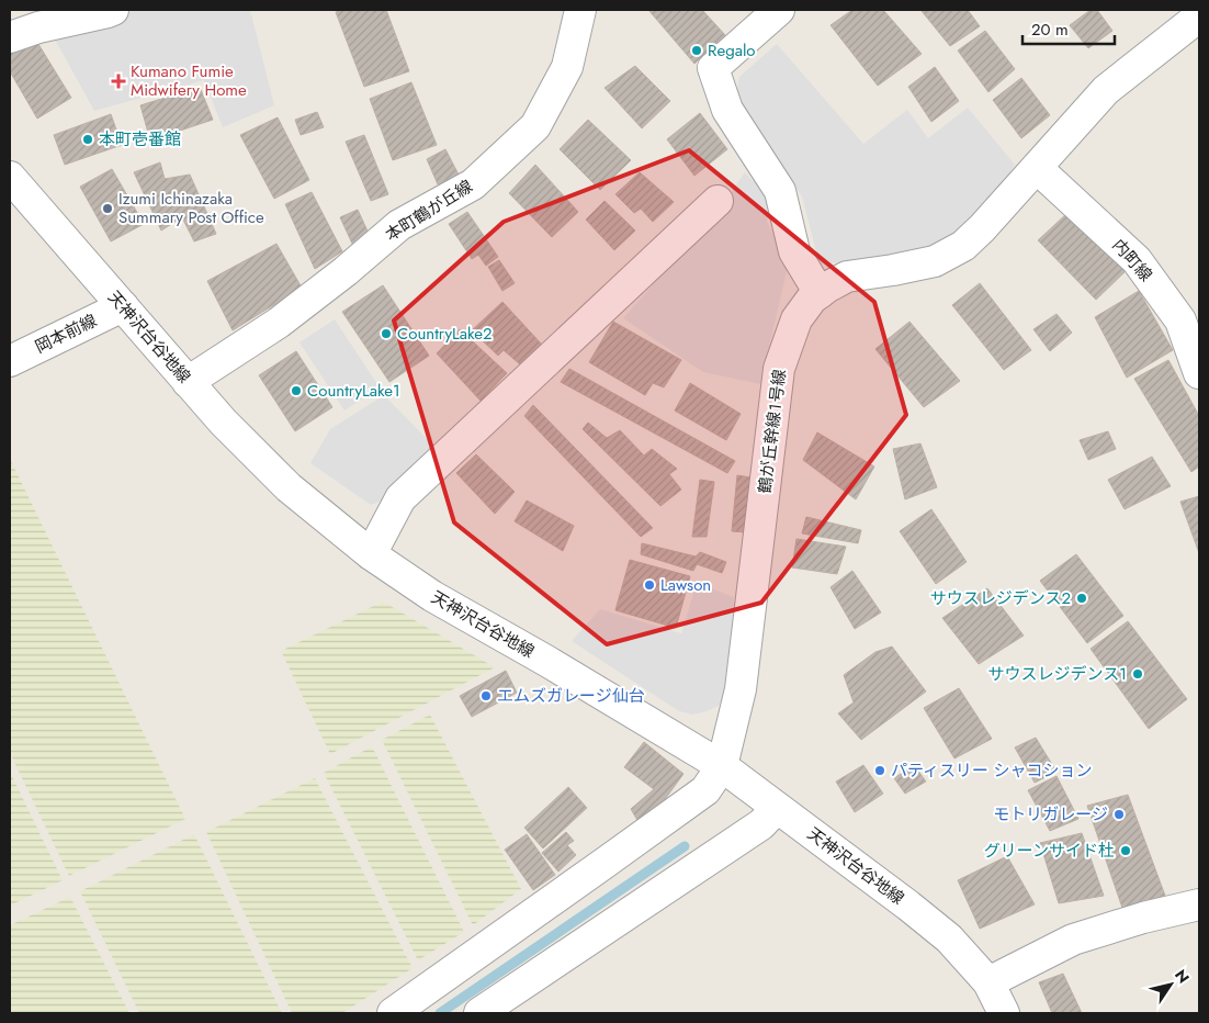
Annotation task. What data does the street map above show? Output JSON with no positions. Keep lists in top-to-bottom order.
{
  "streets": {
    "street": [
      "本町鶴が丘線",
      "内町線",
      "岡本前線",
      "天神沢台谷地線",
      "鶴が丘幹線１号線"
    ]
  },
  "crossings": [
    ["本町鶴が丘線", "天神沢台谷地線"],
    ["内町線", "鶴が丘幹線１号線"],
    ["岡本前線", "天神沢台谷地線"],
    ["天神沢台谷地線", "鶴が丘幹線１号線"]
  ],
  "places": {
    "other": [
      "Regalo",
      "本町壱番館",
      "Izumi Ichinazaka Summary Post Office",
      "CountryLake2",
      "CountryLake1",
      "Lawson",
      "サウスレジデンス2",
      "サウスレジデンス1",
      "エムズガレージ仙台",
      "パティスリー シャコション",
      "モトリガレージ",
      "グリーンサイド杜"
    ],
    "health": ["Kumano Fumie Midwifery Home"]
  },
  "scale_bar": "20 m",
  "north": "top right"
}
